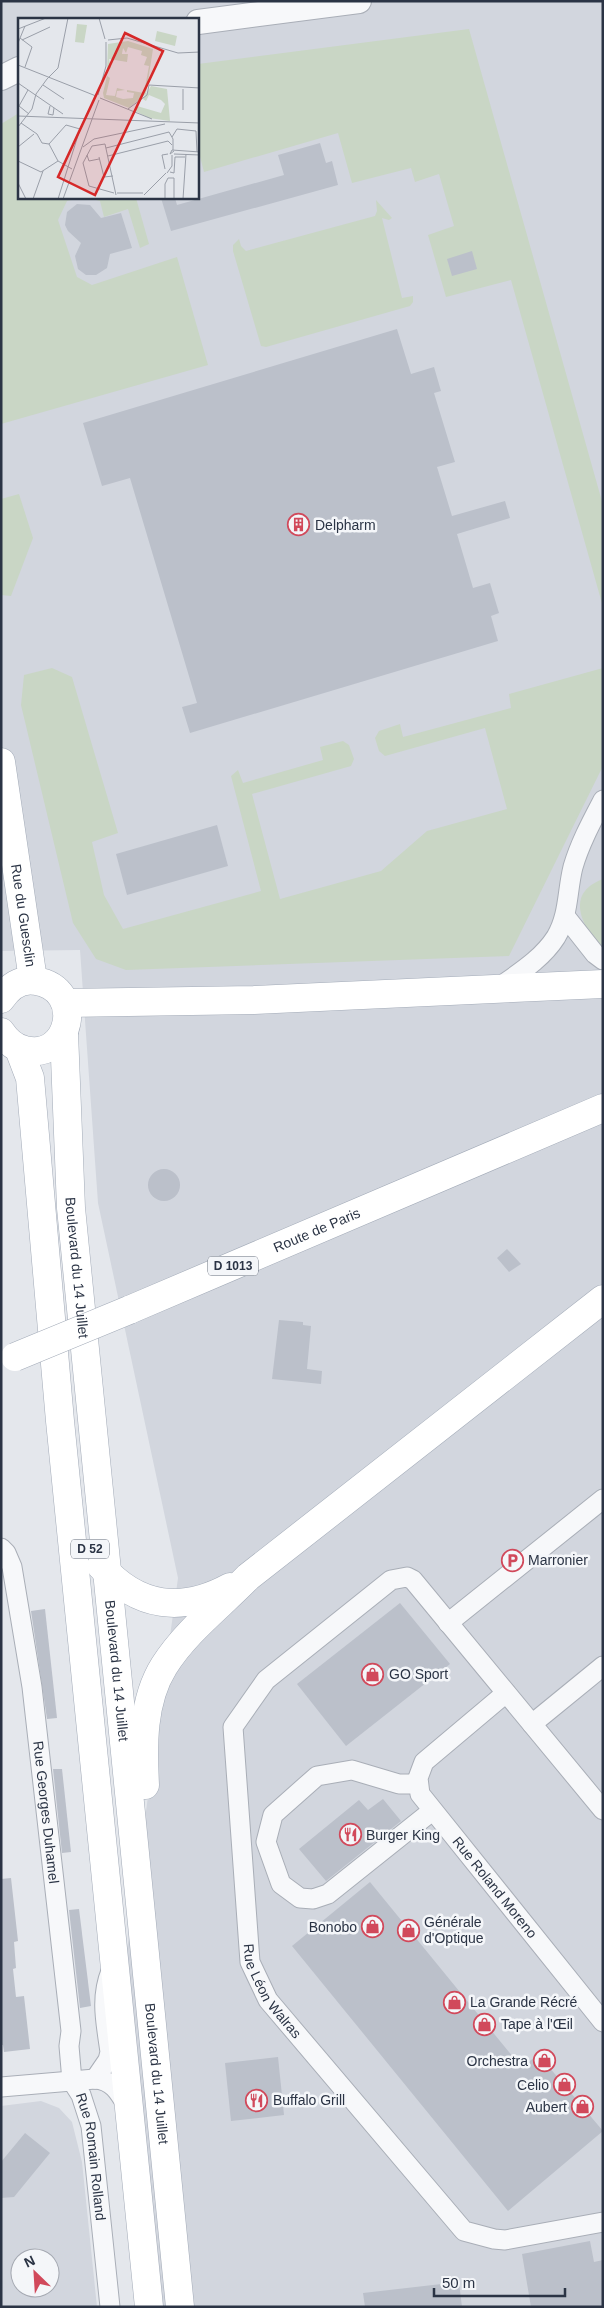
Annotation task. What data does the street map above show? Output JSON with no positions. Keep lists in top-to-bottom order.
{
  "streets": {
    "main road": [
      "Rue du Guesclin",
      "Route de Paris",
      "D 1013",
      "Boulevard du 14 Juillet",
      "D 52"
    ],
    "street": [
      "Rue Georges Duhamel",
      "Rue Roland Moreno",
      "Rue Léon Walras",
      "Rue Romain Rolland"
    ]
  },
  "crossings": [
    ["Boulevard du 14 Juillet", "D 52"],
    ["Rue Georges Duhamel", "Rue Romain Rolland"]
  ],
  "places": {
    "building": ["Delpharm"],
    "parking": ["Marronier"],
    "shop": [
      "GO Sport",
      "Bonobo",
      "Générale d'Optique",
      "La Grande Récré",
      "Tape à l'Œil",
      "Orchestra",
      "Celio",
      "Aubert"
    ],
    "restaurant": ["Burger King", "Buffalo Grill"]
  },
  "scale_bar": "50 m",
  "north": "top left"
}
